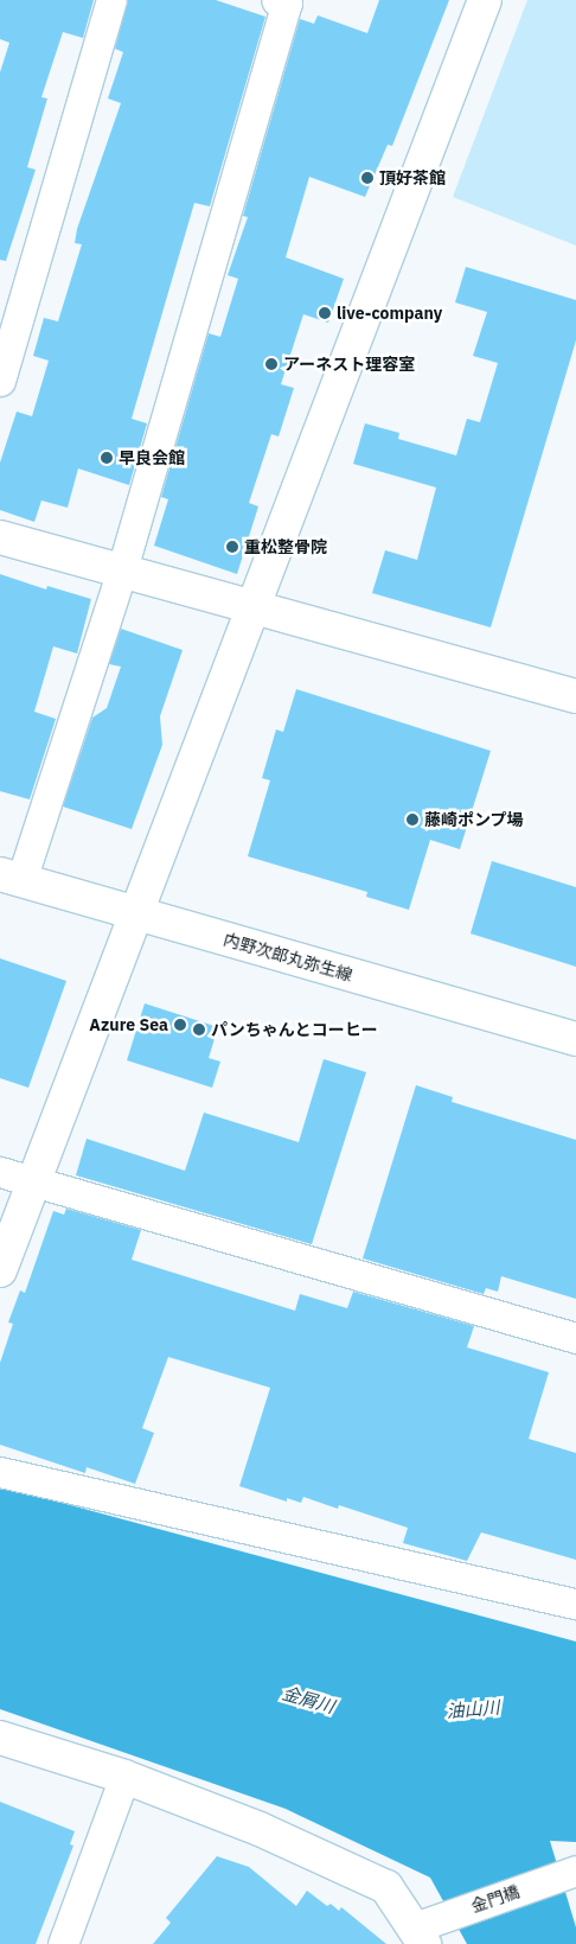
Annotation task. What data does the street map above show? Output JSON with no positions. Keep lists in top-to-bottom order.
{
  "streets": {
    "street": ["内野次郎丸弥生線", "金門橋"]
  },
  "water": ["金屑川", "油山川"],
  "places": [
    "頂好茶館",
    "live-company",
    "アーネスト理容室",
    "早良会館",
    "重松整骨院",
    "藤崎ポンプ場",
    "Azure Sea",
    "パンちゃんとコーヒー"
  ]
}
